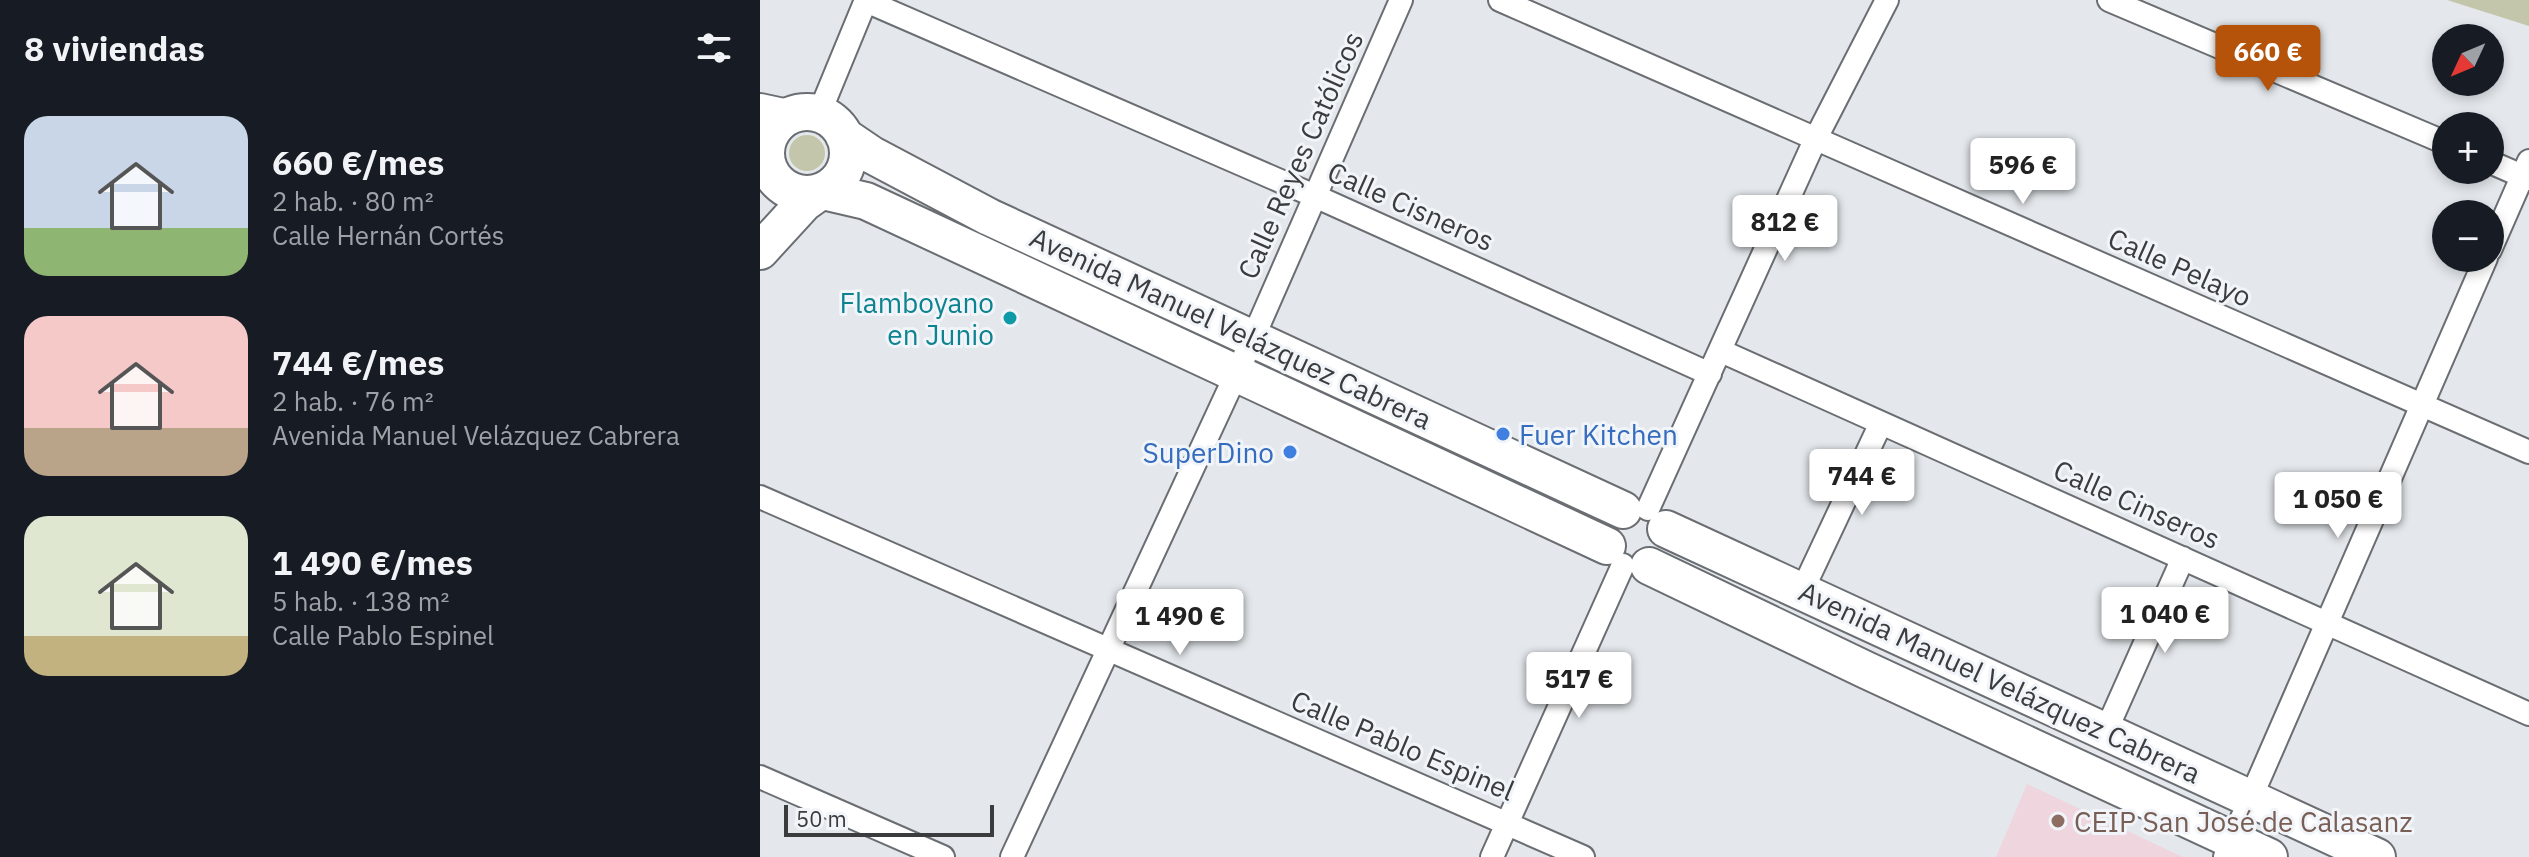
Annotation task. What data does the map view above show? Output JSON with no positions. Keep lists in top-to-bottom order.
{
  "streets": {
    "main road": ["Avenida Manuel Velázquez Cabrera"],
    "street": [
      "Calle Reyes Católicos",
      "Calle Cisneros",
      "Calle Pelayo",
      "Calle Cinseros",
      "Calle Pablo Espinel"
    ]
  },
  "crossings": [
    ["Calle Reyes Católicos", "Calle Cisneros"],
    ["Calle Reyes Católicos", "Avenida Manuel Velázquez Cabrera"],
    ["Calle Reyes Católicos", "Calle Pablo Espinel"]
  ],
  "places": [
    "Flamboyano en Junio",
    "Fuer Kitchen",
    "SuperDino",
    "CEIP San José de Calasanz"
  ],
  "scale_bar": "50 m",
  "north": "bottom left",
  "page": {
    "heading": "8 viviendas",
    "map_buttons": ["+", "−"],
    "price": [
      "660 €",
      "596 €",
      "812 €",
      "744 €",
      "1 050 €",
      "1 040 €",
      "1 490 €",
      "517 €"
    ],
    "list": [
      {
        "name": "660 €/mes",
        "note": "2 hab. · 80 m² · Calle Hernán Cortés"
      },
      {
        "name": "744 €/mes",
        "note": "2 hab. · 76 m² · Avenida Manuel Velázquez Cabrera"
      },
      {
        "name": "1 490 €/mes",
        "note": "5 hab. · 138 m² · Calle Pablo Espinel"
      }
    ],
    "scale": "50 m"
  }
}
